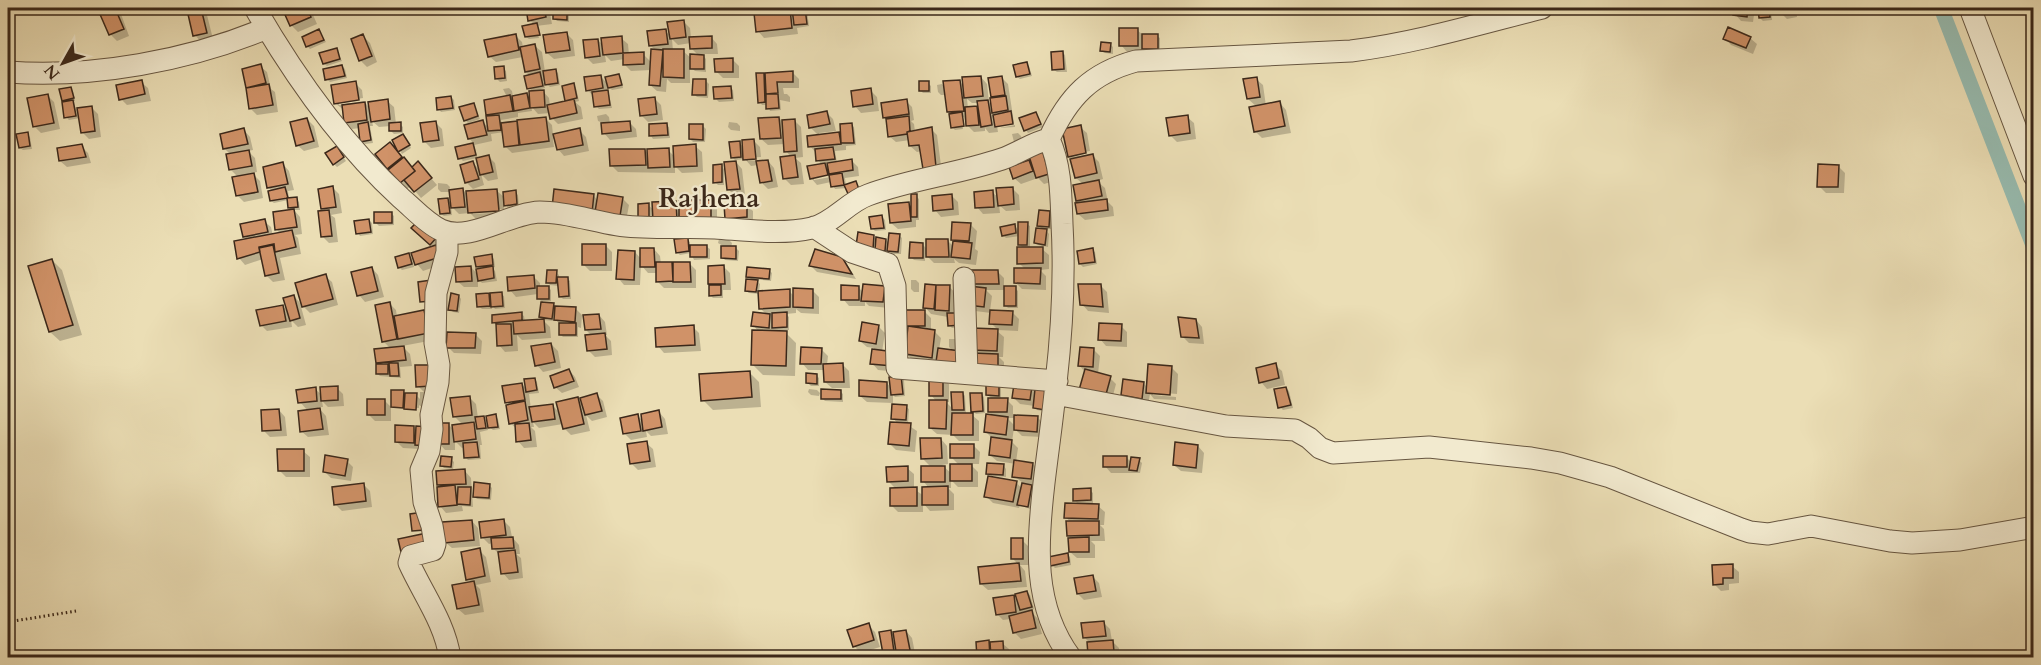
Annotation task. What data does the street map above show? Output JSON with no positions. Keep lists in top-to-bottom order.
{
  "districts": ["Rajhena"],
  "north": "bottom left"
}
